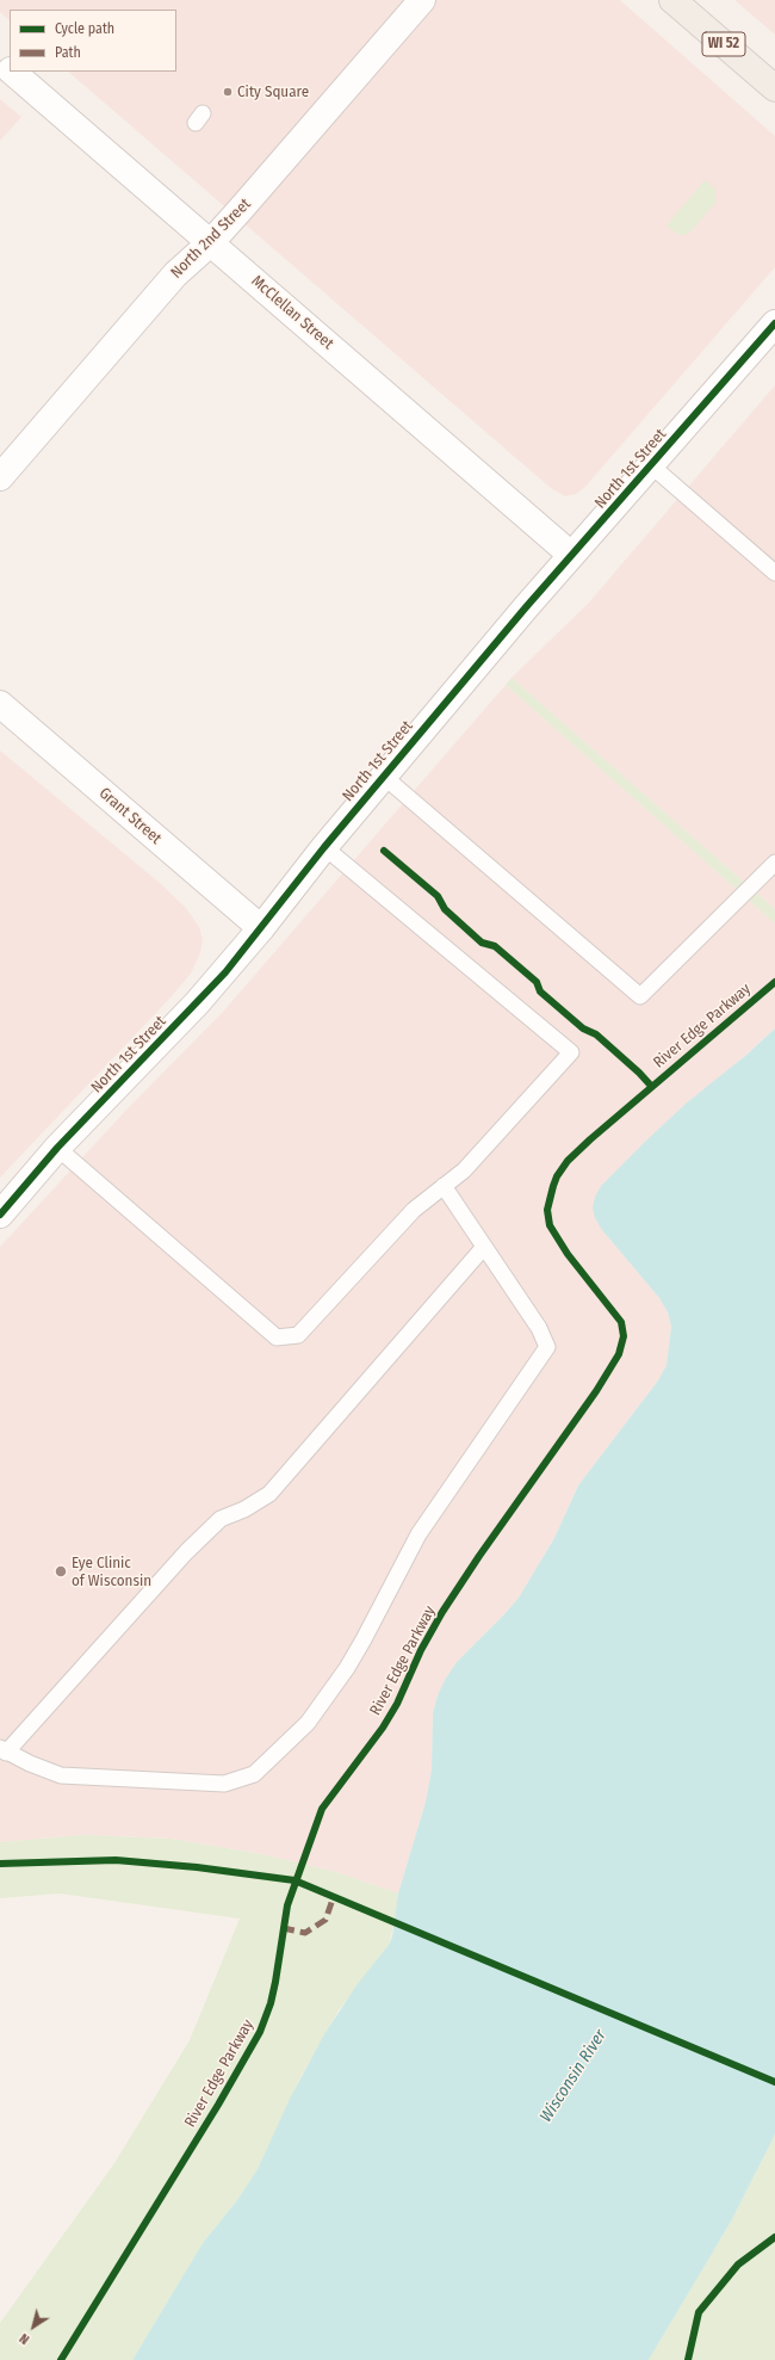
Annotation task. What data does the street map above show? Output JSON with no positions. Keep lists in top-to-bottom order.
{
  "streets": {
    "main road": ["WI 52"],
    "street": [
      "North 2nd Street",
      "McClellan Street",
      "North 1st Street",
      "Grant Street"
    ],
    "cycle path": ["River Edge Parkway"]
  },
  "crossings": [
    ["North 2nd Street", "McClellan Street"],
    ["McClellan Street", "North 1st Street"],
    ["North 1st Street", "Grant Street"]
  ],
  "water": ["Wisconsin River"],
  "places": ["City Square", "Eye Clinic of Wisconsin"],
  "legend": ["Cycle path", "Path"],
  "north": "bottom left"
}
